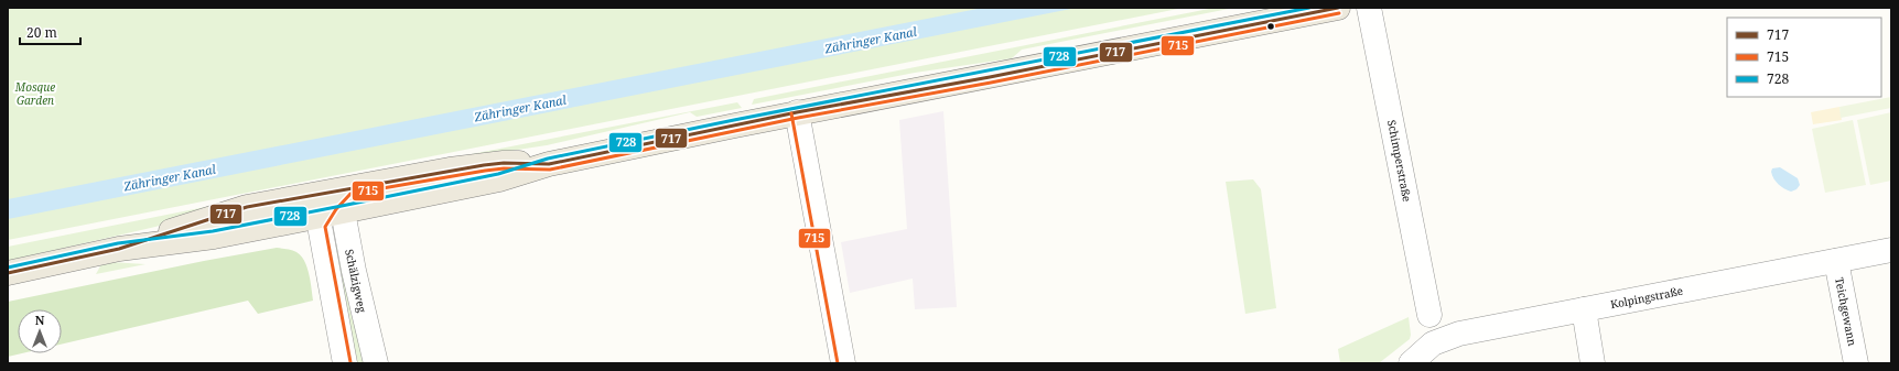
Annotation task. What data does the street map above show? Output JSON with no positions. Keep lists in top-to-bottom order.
{
  "streets": {
    "street": [
      "Schimperstraße",
      "Schälzigweg",
      "Kolpingstraße",
      "Teichgewann"
    ]
  },
  "crossings": [
    ["Kolpingstraße", "Teichgewann"]
  ],
  "water": ["Zähringer Kanal"],
  "parks": ["Mosque Garden"],
  "lines": ["transit line 717", "transit line 728", "transit line 715"],
  "legend": ["717", "715", "728"],
  "scale_bar": "20 m",
  "north": "top"
}
